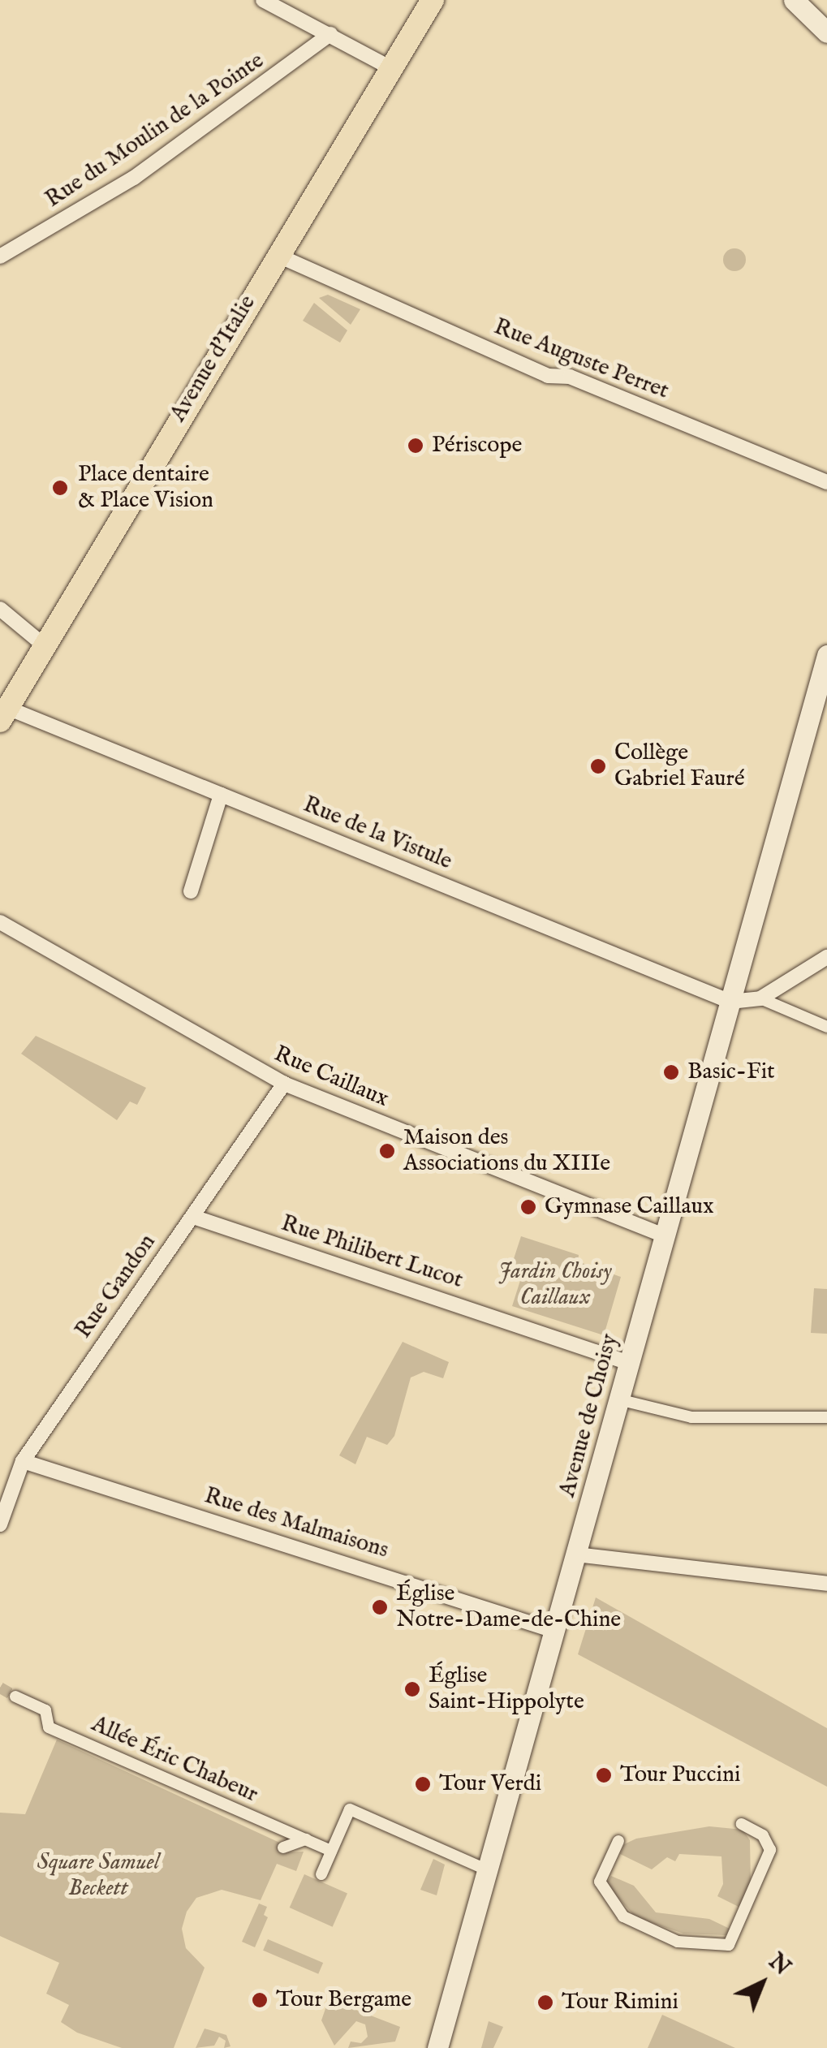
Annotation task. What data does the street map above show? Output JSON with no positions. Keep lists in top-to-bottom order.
{
  "streets": {
    "main road": ["Avenue d'Italie", "Avenue de Choisy"],
    "street": [
      "Rue du Moulin de la Pointe",
      "Rue Auguste Perret",
      "Rue de la Vistule",
      "Rue Caillaux",
      "Rue Philibert Lucot",
      "Rue Gandon",
      "Rue des Malmaisons",
      "Allée Éric Chabeur"
    ]
  },
  "crossings": [
    ["Avenue d'Italie", "Rue Auguste Perret"],
    ["Avenue d'Italie", "Rue de la Vistule"],
    ["Rue de la Vistule", "Avenue de Choisy"],
    ["Rue Caillaux", "Rue Gandon"],
    ["Rue Caillaux", "Avenue de Choisy"],
    ["Rue Philibert Lucot", "Rue Gandon"],
    ["Rue Philibert Lucot", "Avenue de Choisy"],
    ["Rue Gandon", "Rue des Malmaisons"],
    ["Avenue de Choisy", "Rue des Malmaisons"]
  ],
  "parks": ["Jardin Choisy Caillaux", "Square Samuel Beckett"],
  "places": [
    "Périscope",
    "Place dentaire & Place Vision",
    "Collège Gabriel Fauré",
    "Basic-Fit",
    "Maison des Associations du XIIIe",
    "Gymnase Caillaux",
    "Église Notre-Dame-de-Chine",
    "Église Saint-Hippolyte",
    "Tour Puccini",
    "Tour Verdi",
    "Tour Bergame",
    "Tour Rimini"
  ],
  "north": "top right"
}
